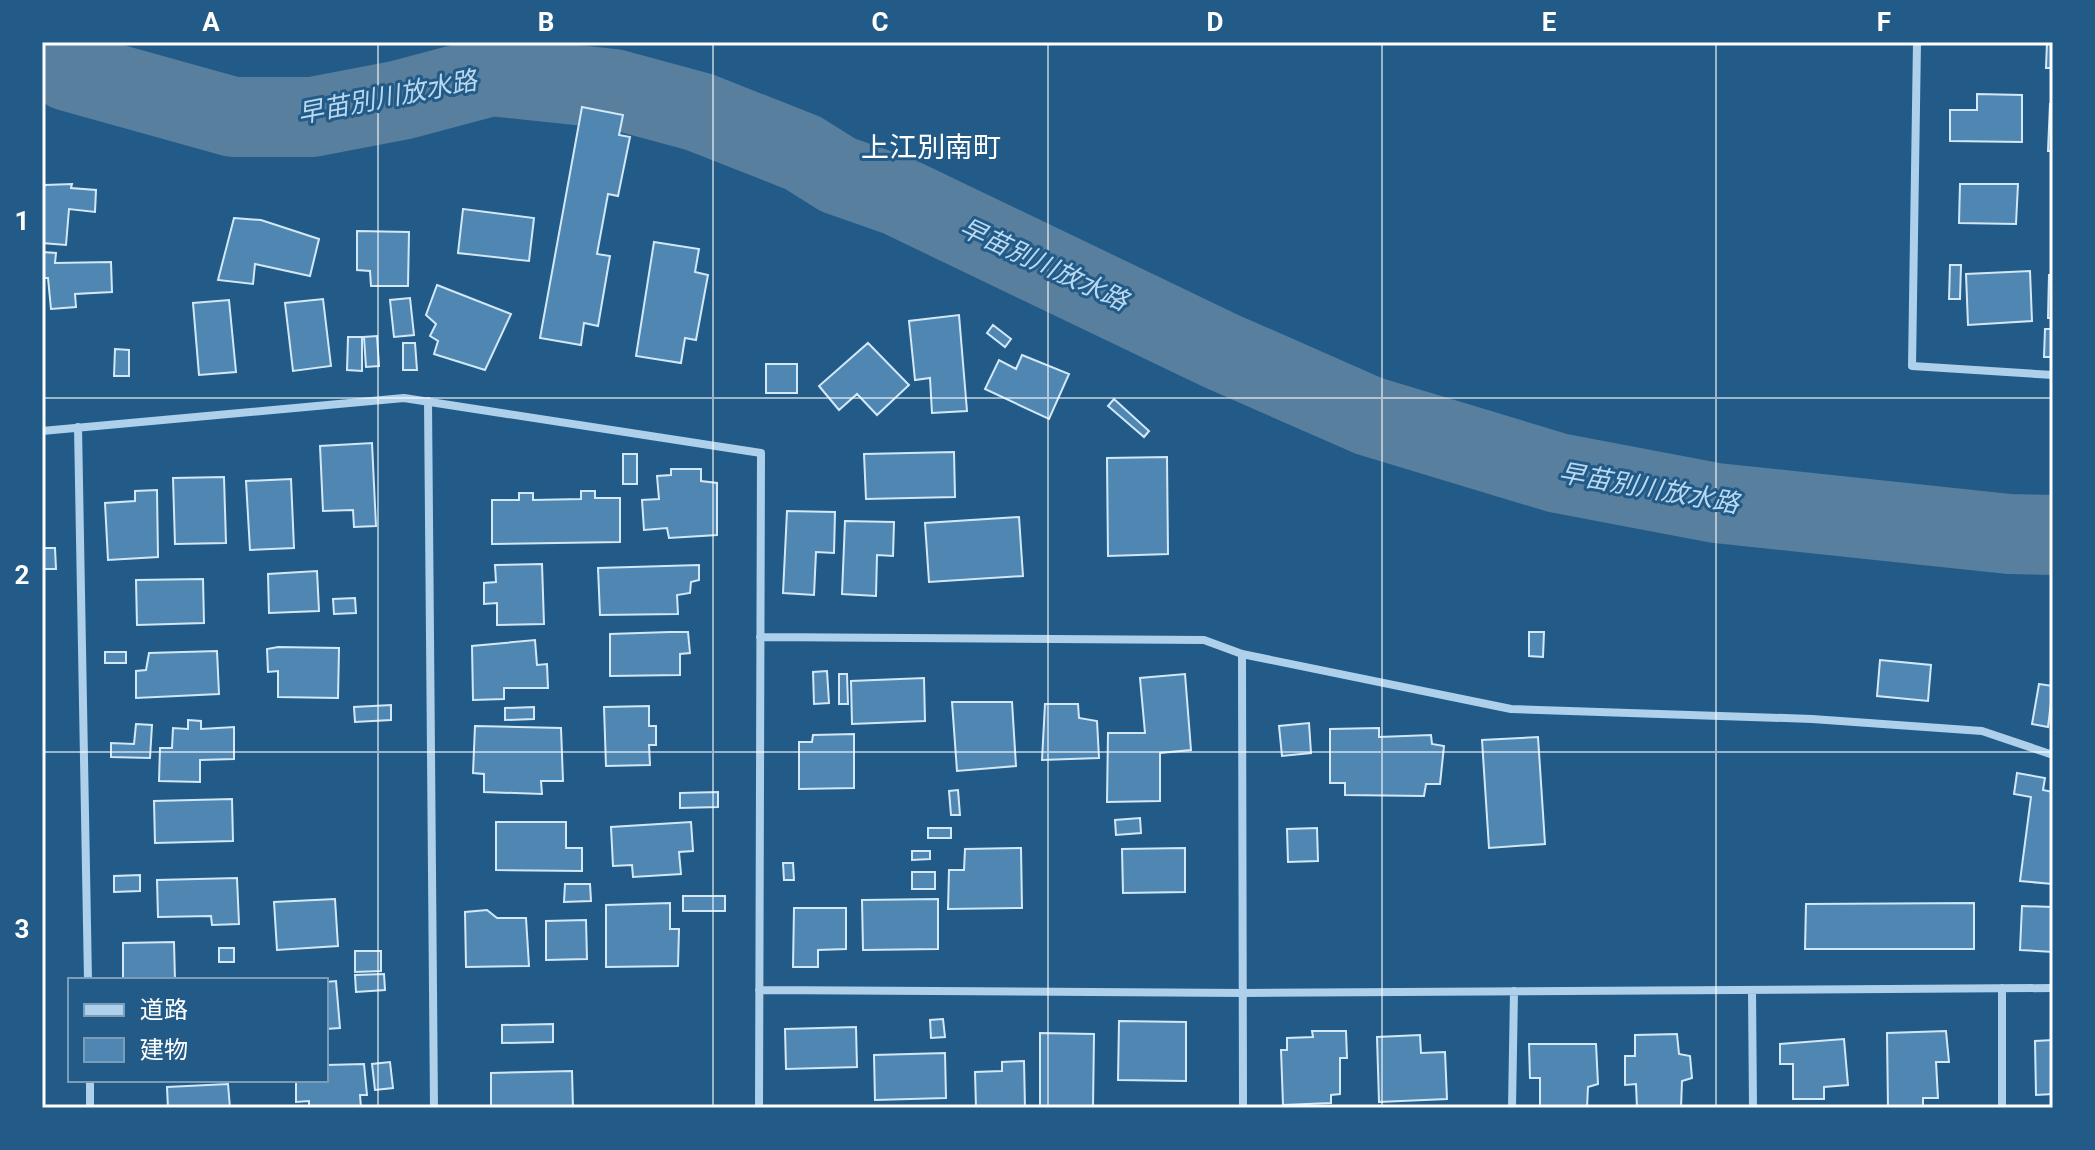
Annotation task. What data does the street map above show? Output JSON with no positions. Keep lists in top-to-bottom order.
{
  "districts": ["上江別南町"],
  "water": ["早苗別川放水路"],
  "legend": ["道路", "建物"],
  "grid": {
    "columns": [
      "A",
      "B",
      "C",
      "D",
      "E",
      "F"
    ],
    "rows": ["1", "2", "3"]
  }
}
